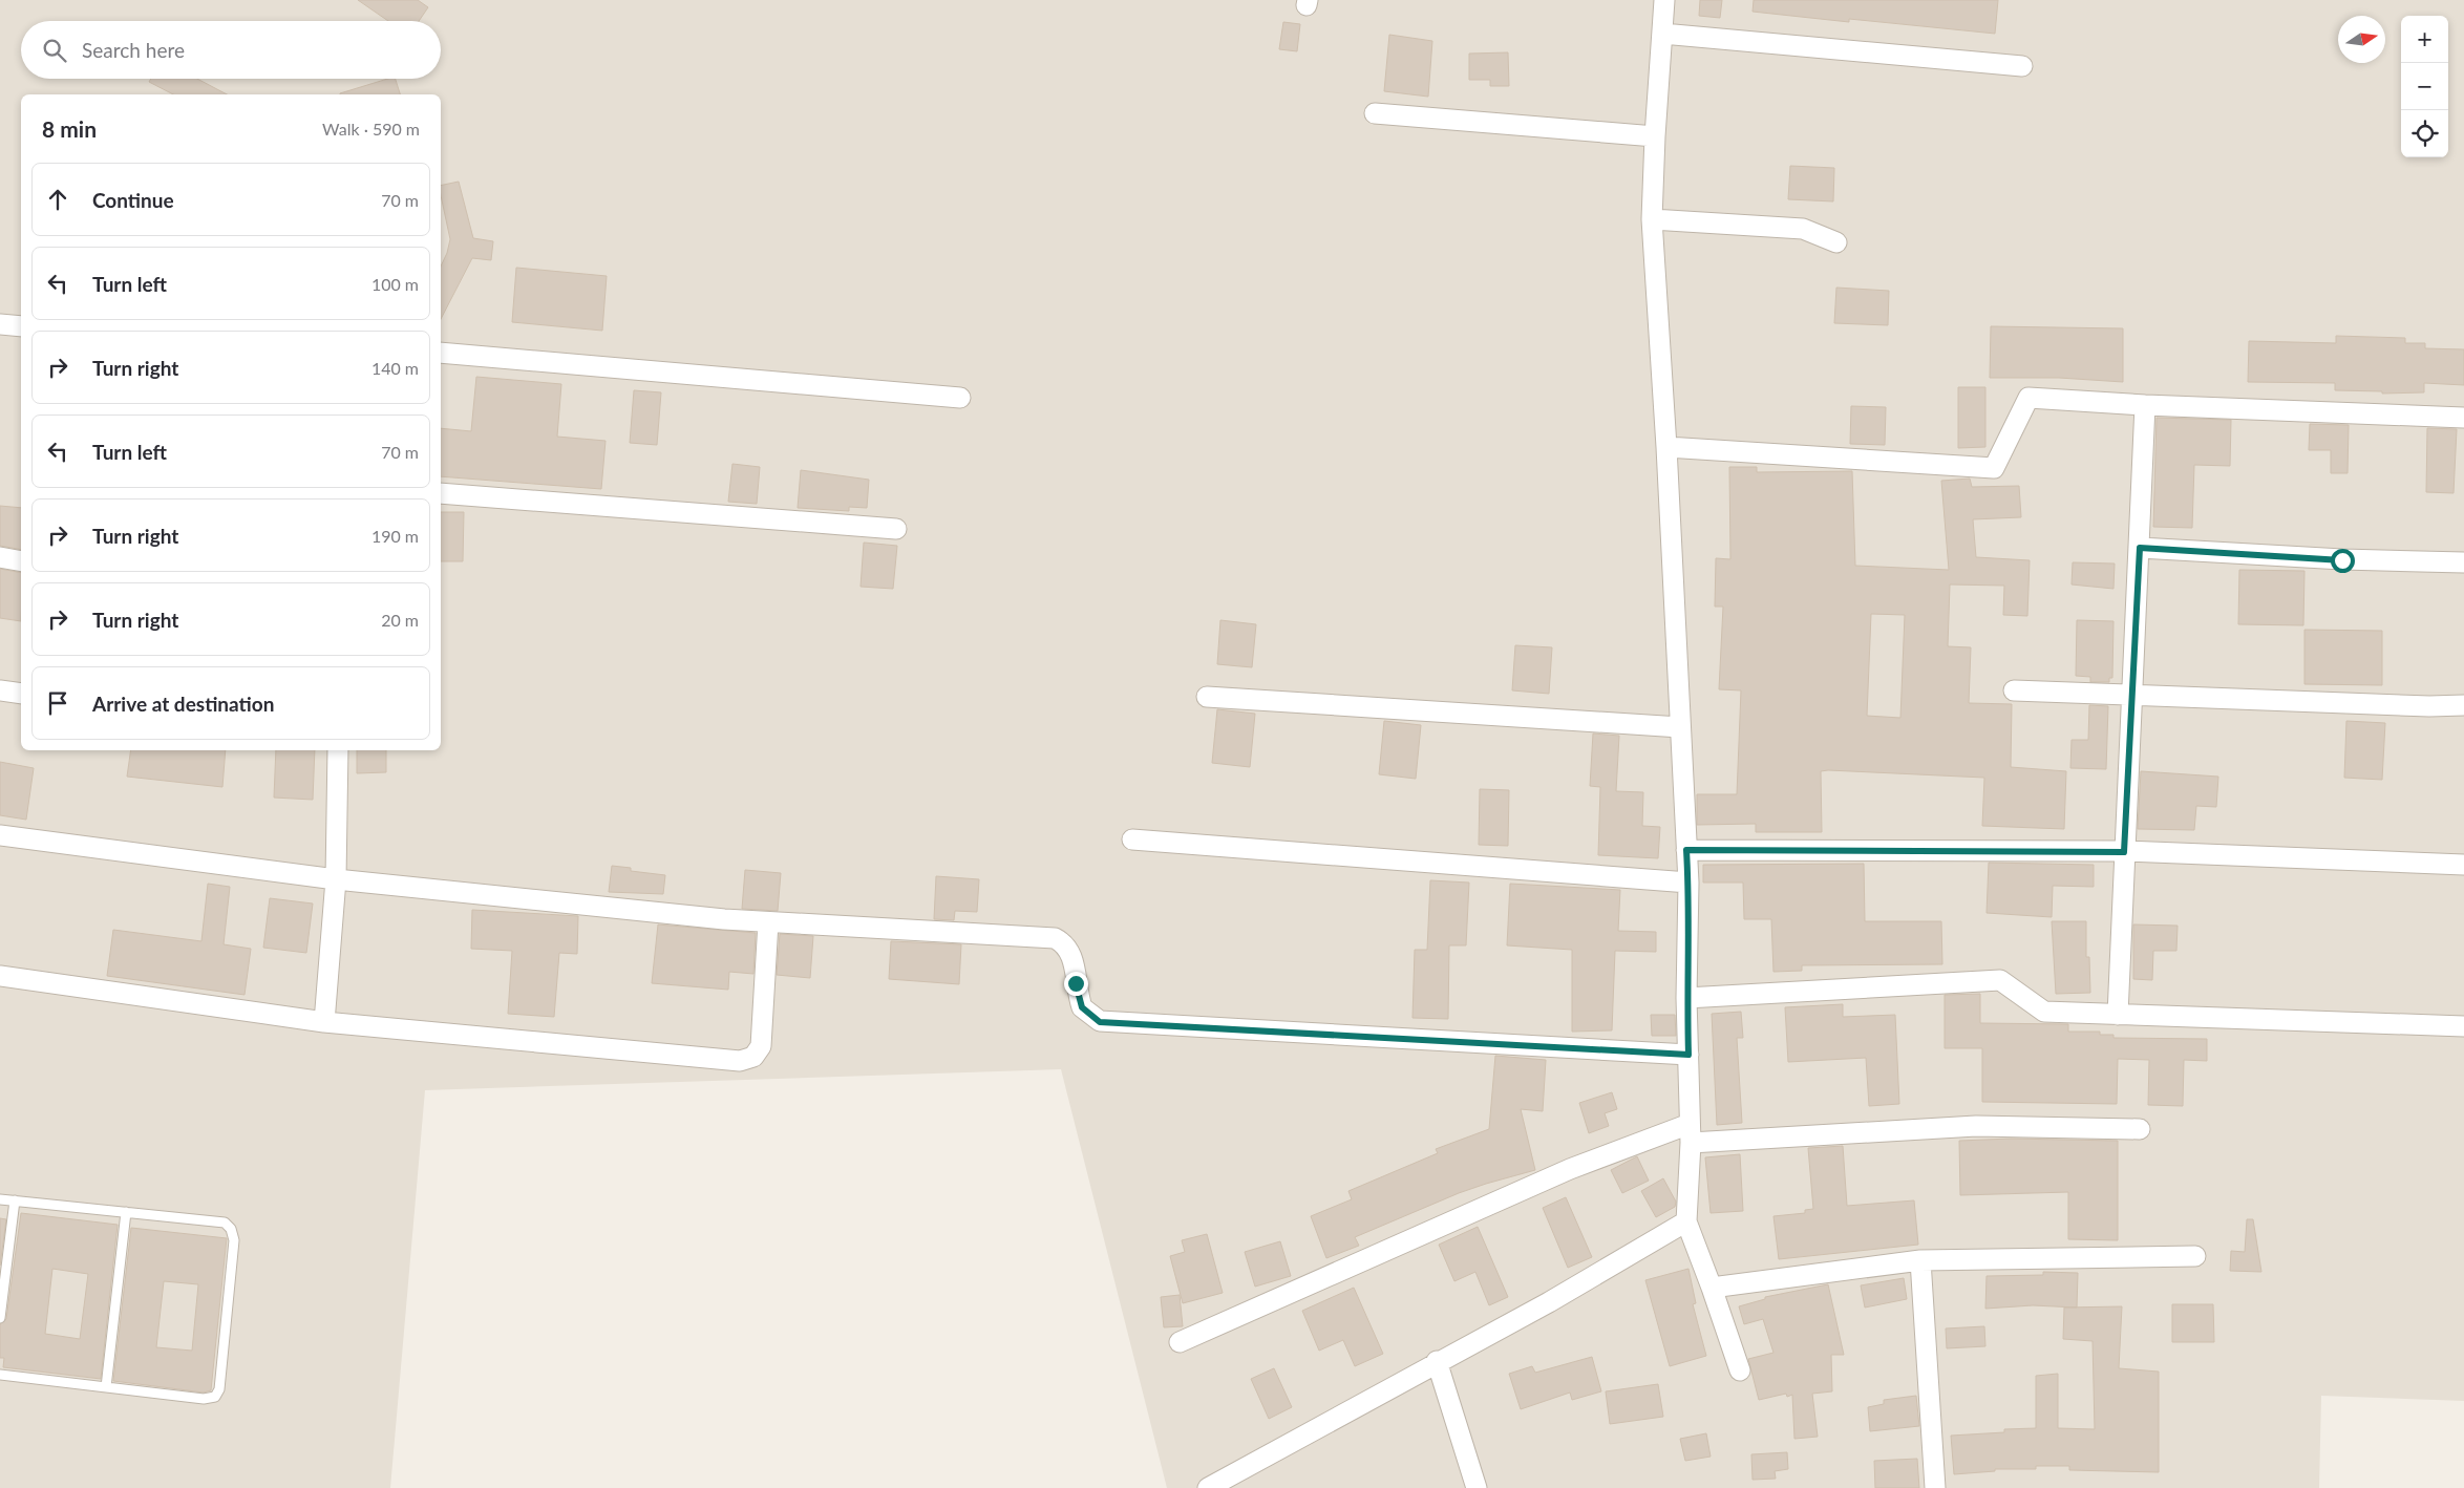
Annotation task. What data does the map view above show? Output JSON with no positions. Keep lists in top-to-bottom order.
{
  "north": "right",
  "page": {
    "map_buttons": ["+", "−"],
    "search": "Search here",
    "heading": ["8 min", "Walk · 590 m"],
    "list": [
      ["Continue", "70 m"],
      ["Turn left", "100 m"],
      ["Turn right", "140 m"],
      ["Turn left", "70 m"],
      ["Turn right", "190 m"],
      ["Turn right", "20 m"],
      "Arrive at destination"
    ]
  }
}
